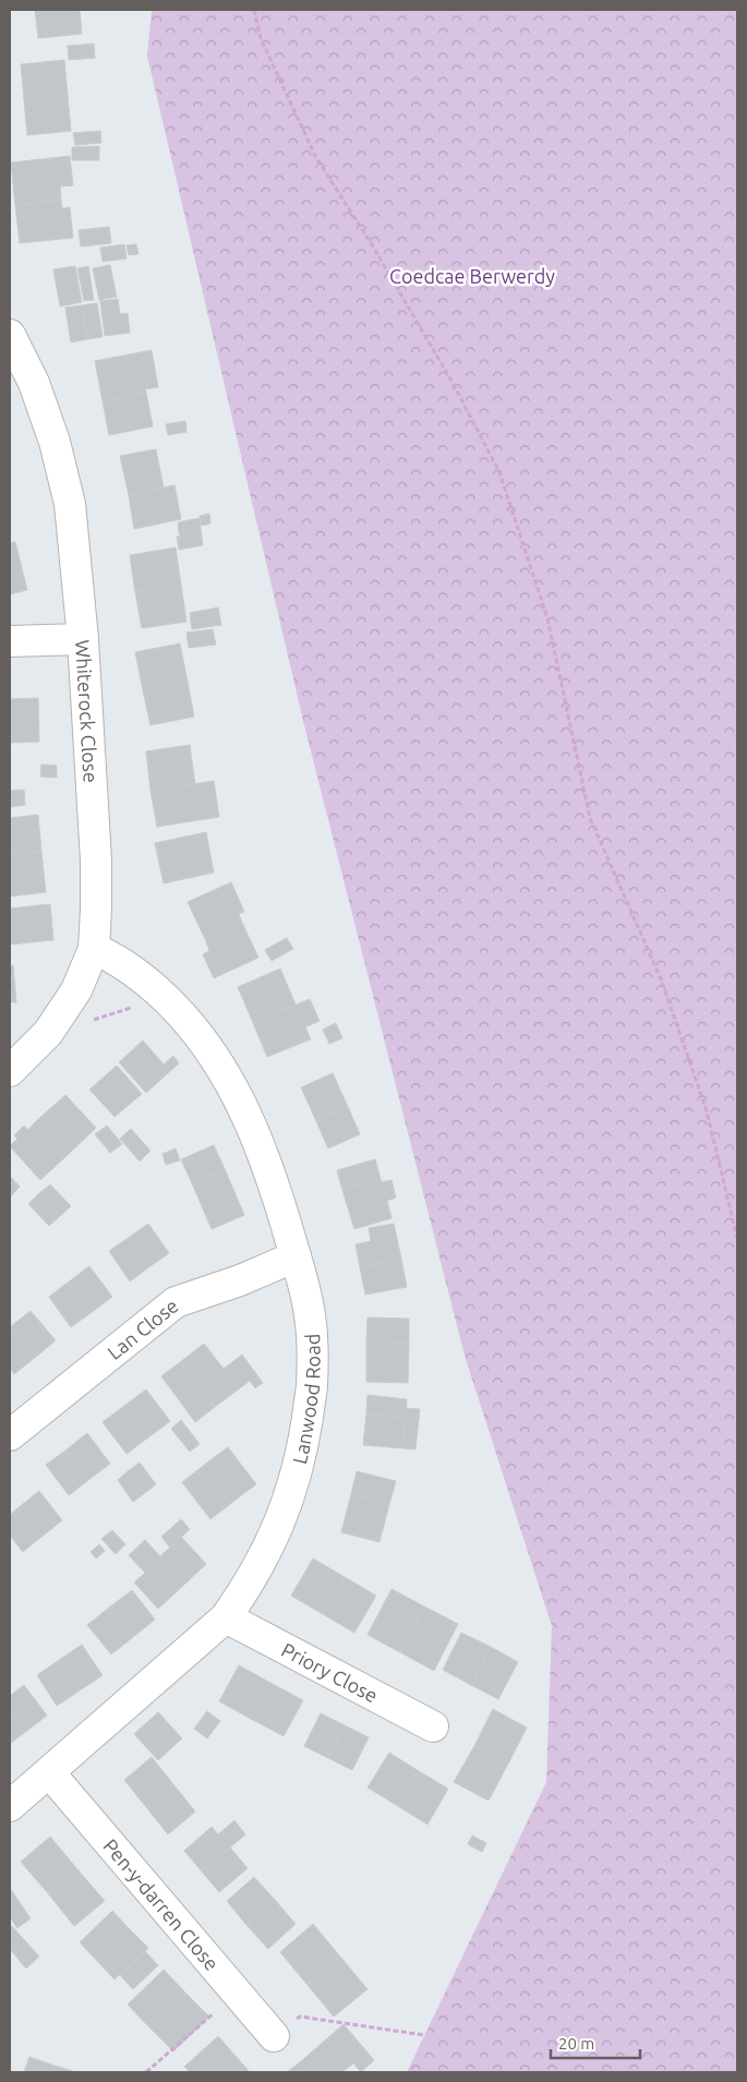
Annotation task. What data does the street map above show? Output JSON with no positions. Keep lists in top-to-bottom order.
{
  "streets": {
    "street": [
      "Whiterock Close",
      "Lan Close",
      "Lanwood Road",
      "Priory Close",
      "Pen-y-darren Close"
    ]
  },
  "crossings": [
    ["Whiterock Close", "Lanwood Road"],
    ["Lan Close", "Lanwood Road"],
    ["Lanwood Road", "Priory Close"],
    ["Lanwood Road", "Pen-y-darren Close"]
  ],
  "parks": ["Coedcae Berwerdy"],
  "scale_bar": "20 m"
}
